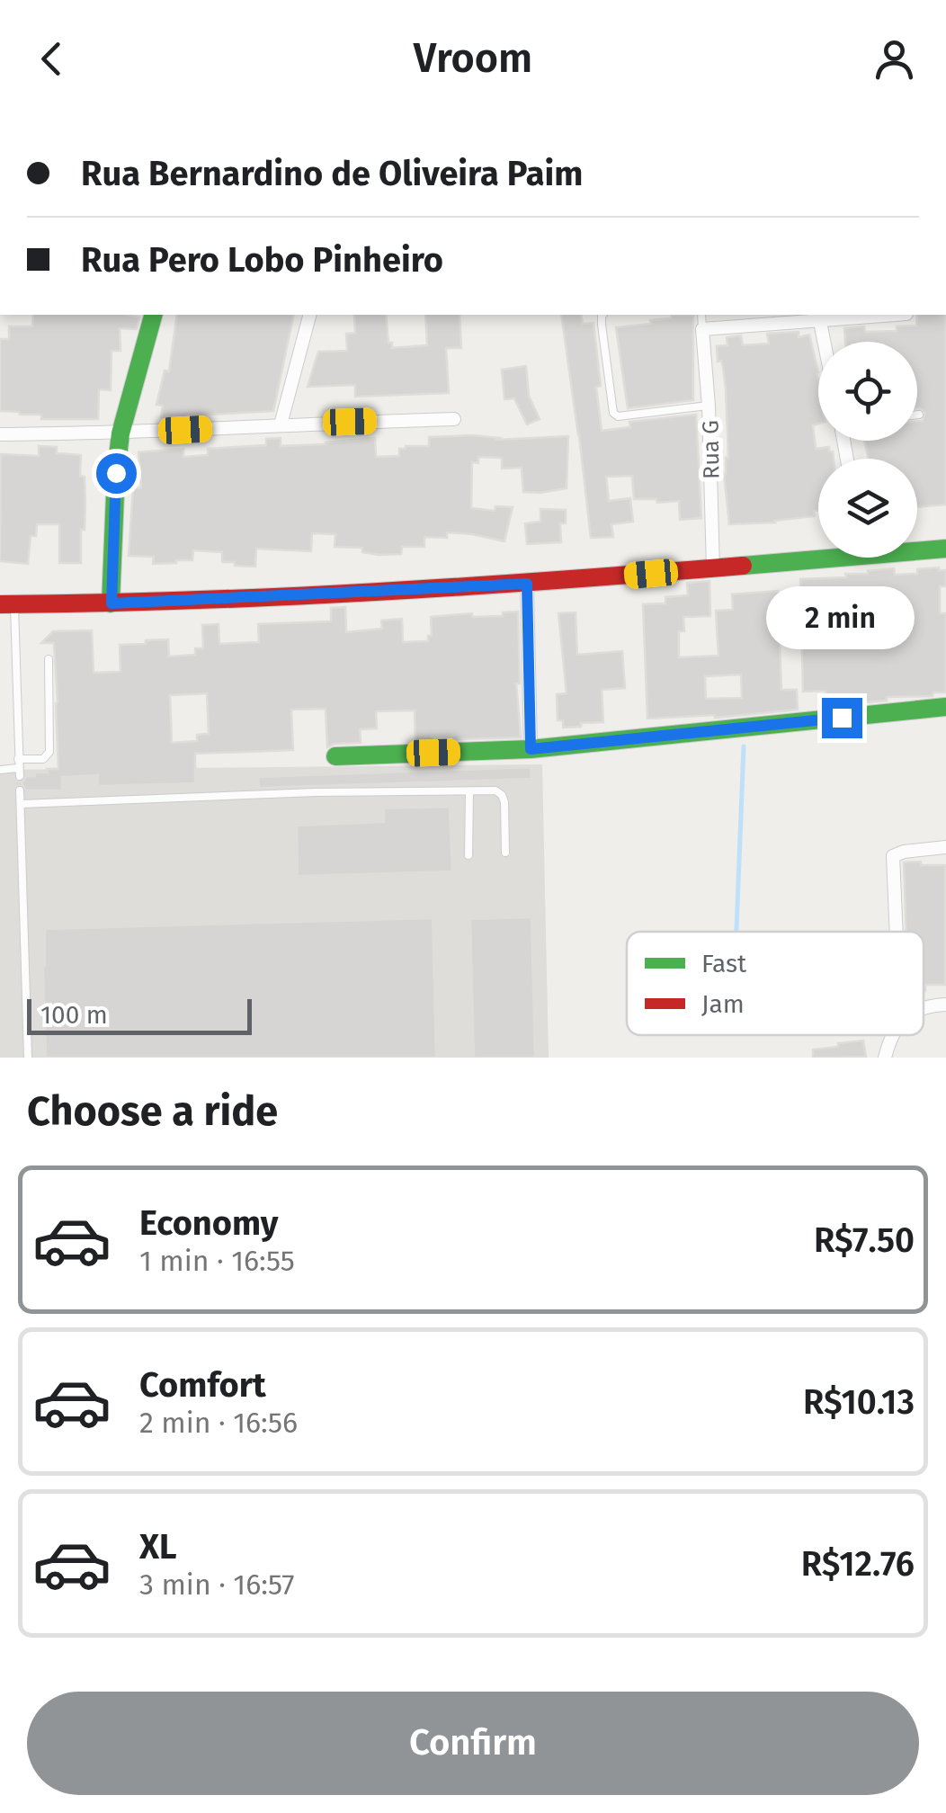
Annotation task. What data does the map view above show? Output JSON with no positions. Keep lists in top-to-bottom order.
{
  "streets": {
    "street": ["Rua G"]
  },
  "legend": ["Fast", "Jam"],
  "scale_bar": "100 m",
  "page": {
    "header": "Vroom",
    "banner": ["Rua Bernardino de Oliveira Paim", "Rua Pero Lobo Pinheiro"],
    "bubble": "2 min",
    "scale": "100 m",
    "heading": "Choose a ride",
    "list": [
      {
        "name": "Economy",
        "note": "1 min · 16:55",
        "value": "R$7.50"
      },
      {
        "name": "Comfort",
        "note": "2 min · 16:56",
        "value": "R$10.13"
      },
      {
        "name": "XL",
        "note": "3 min · 16:57",
        "value": "R$12.76"
      }
    ],
    "buttons": "Confirm"
  }
}
